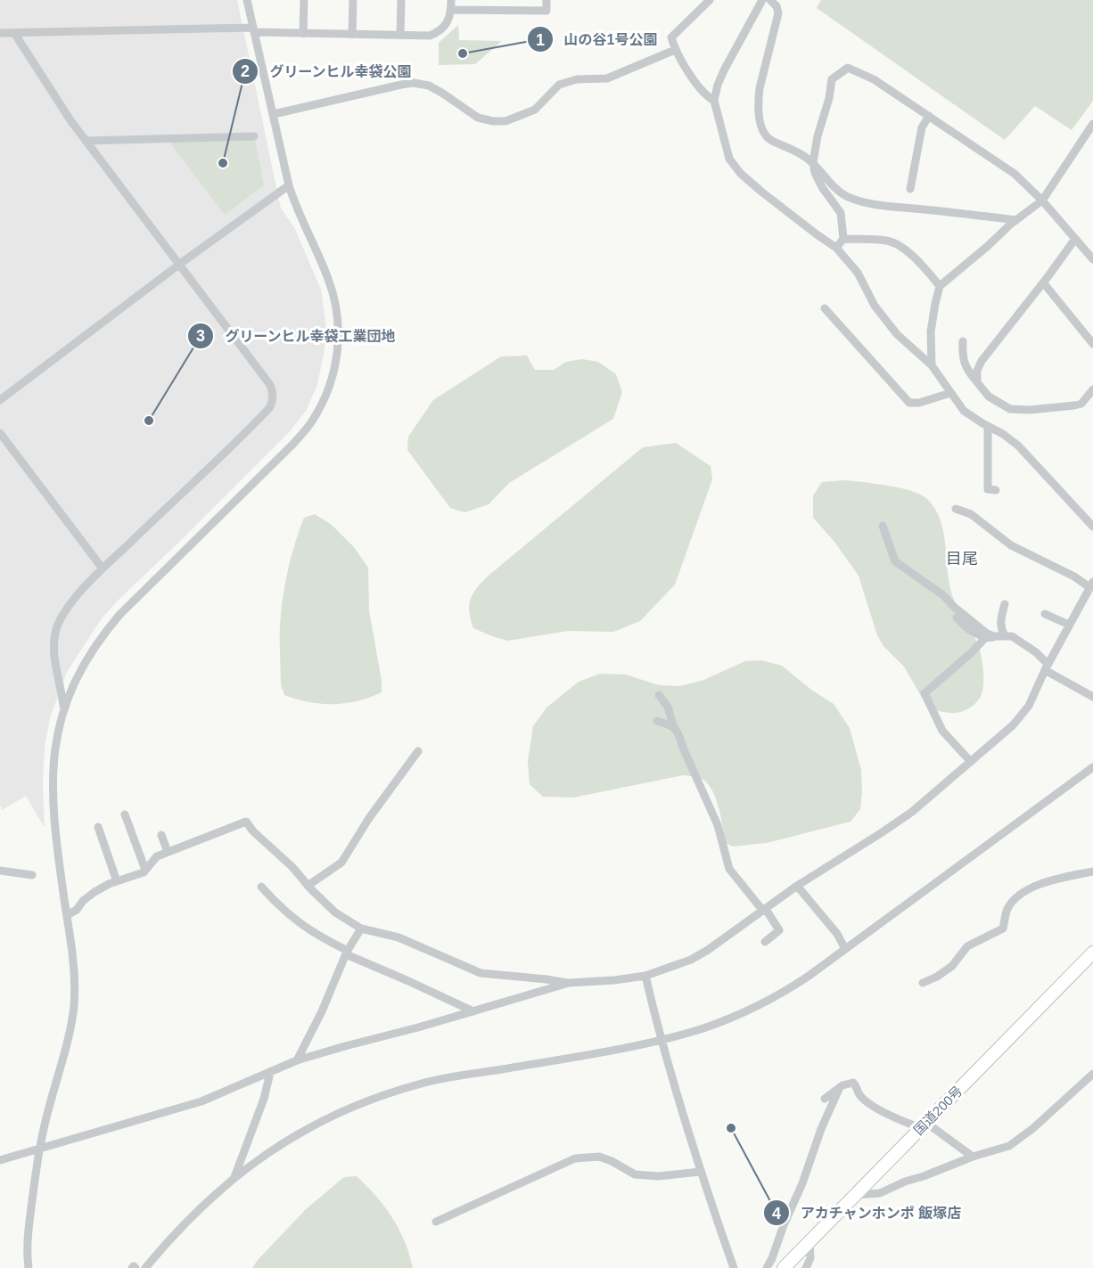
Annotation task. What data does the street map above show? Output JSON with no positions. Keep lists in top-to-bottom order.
{
  "streets": {
    "highway": ["国道200号"]
  },
  "districts": ["目尾"],
  "places": [
    "山の谷1号公園",
    "グリーンヒル幸袋公園",
    "グリーンヒル幸袋工業団地",
    "アカチャンホンポ 飯塚店"
  ]
}
